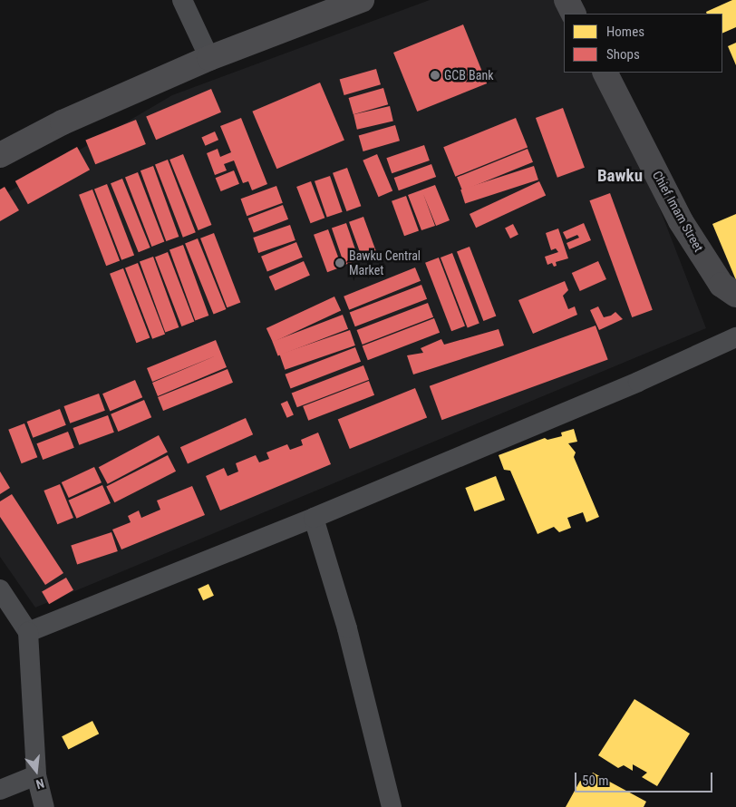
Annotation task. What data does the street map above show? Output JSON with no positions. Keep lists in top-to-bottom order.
{
  "streets": {
    "street": ["Chief Imam Street"]
  },
  "districts": ["Bawku"],
  "places": ["GCB Bank", "Bawku Central Market"],
  "legend": ["Homes", "Shops"],
  "scale_bar": "50 m",
  "north": "bottom"
}
